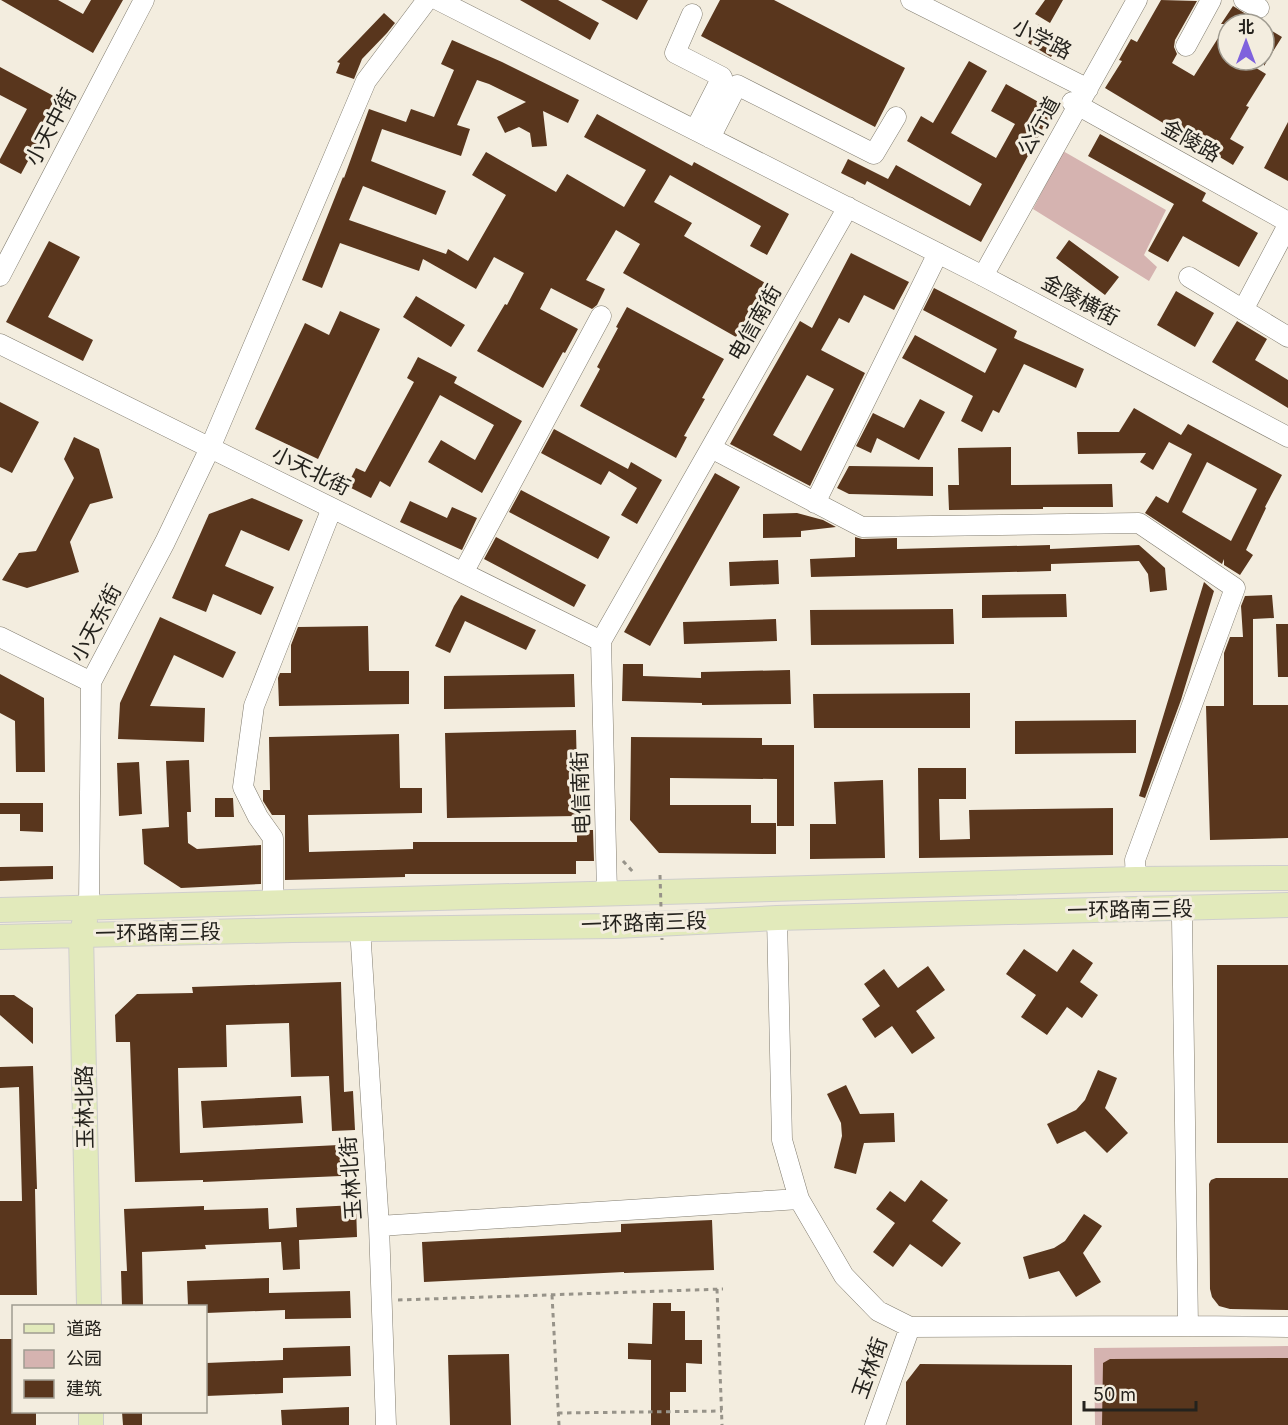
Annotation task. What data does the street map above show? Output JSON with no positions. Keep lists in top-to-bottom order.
{
  "streets": {
    "main road": ["一环路南三段", "玉林北路"],
    "street": [
      "小学路",
      "公行道",
      "小天中街",
      "金陵路",
      "金陵横街",
      "电信南街",
      "小天北街",
      "小天东街",
      "玉林北街",
      "玉林街"
    ]
  },
  "crossings": [
    ["小学路", "公行道"],
    ["小学路", "金陵路"],
    ["公行道", "金陵路"],
    ["公行道", "金陵横街"],
    ["金陵横街", "电信南街"],
    ["电信南街", "小天北街"],
    ["电信南街", "一环路南三段"],
    ["小天北街", "小天东街"],
    ["小天东街", "一环路南三段"],
    ["小天东街", "玉林北路"],
    ["一环路南三段", "玉林北路"],
    ["一环路南三段", "玉林北街"]
  ],
  "legend": ["道路", "公园", "建筑"],
  "scale_bar": "50 m",
  "north": "top"
}
